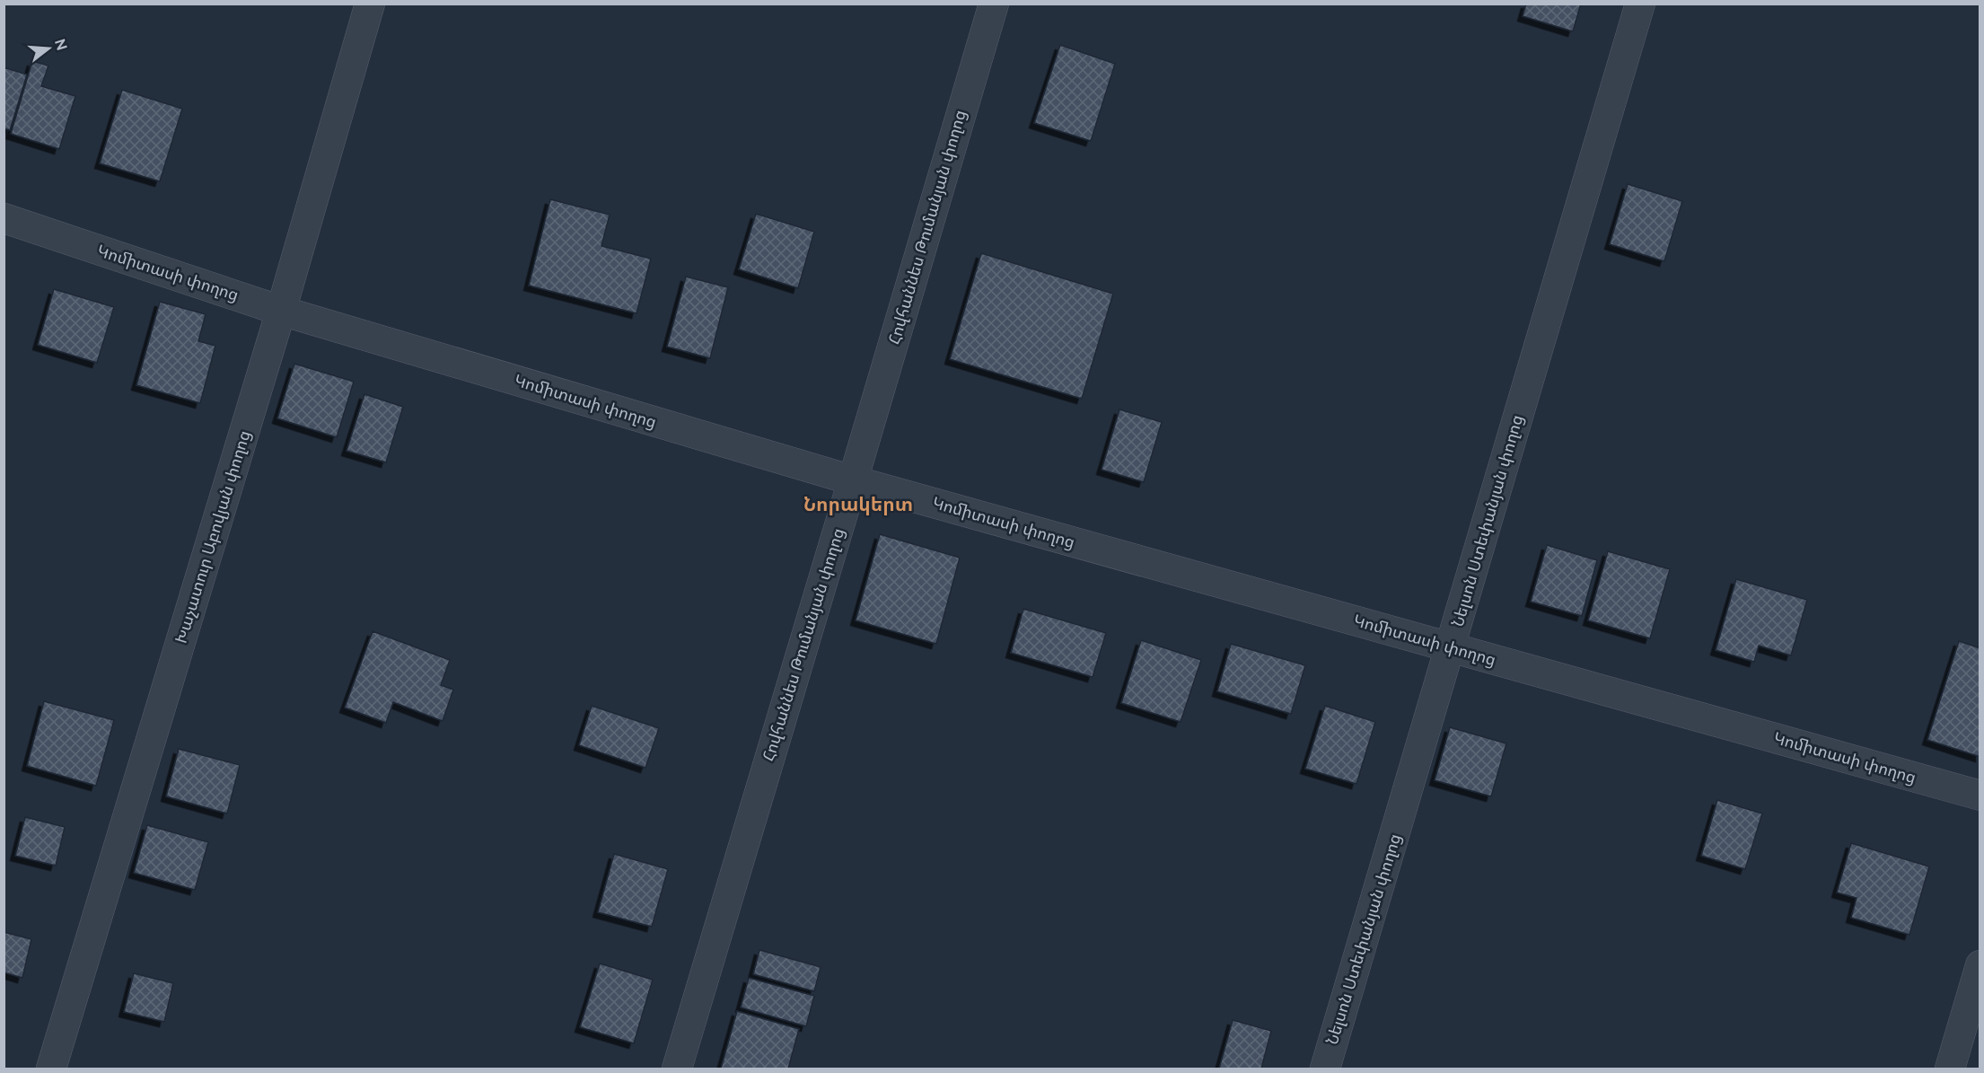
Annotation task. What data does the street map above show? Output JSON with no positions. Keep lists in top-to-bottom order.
{
  "streets": {
    "street": [
      "Հովհաննես Թումանյան փողոց",
      "Կոմիտասի փողոց",
      "Նելսոն Ստեփանյան փողոց",
      "Խաչատուր Աբովյան փողոց"
    ]
  },
  "crossings": [
    ["Հովհաննես Թումանյան փողոց", "Կոմիտասի փողոց"],
    ["Կոմիտասի փողոց", "Նելսոն Ստեփանյան փողոց"],
    ["Կոմիտասի փողոց", "Խաչատուր Աբովյան փողոց"]
  ],
  "districts": ["Նորակերտ"],
  "north": "right"
}
